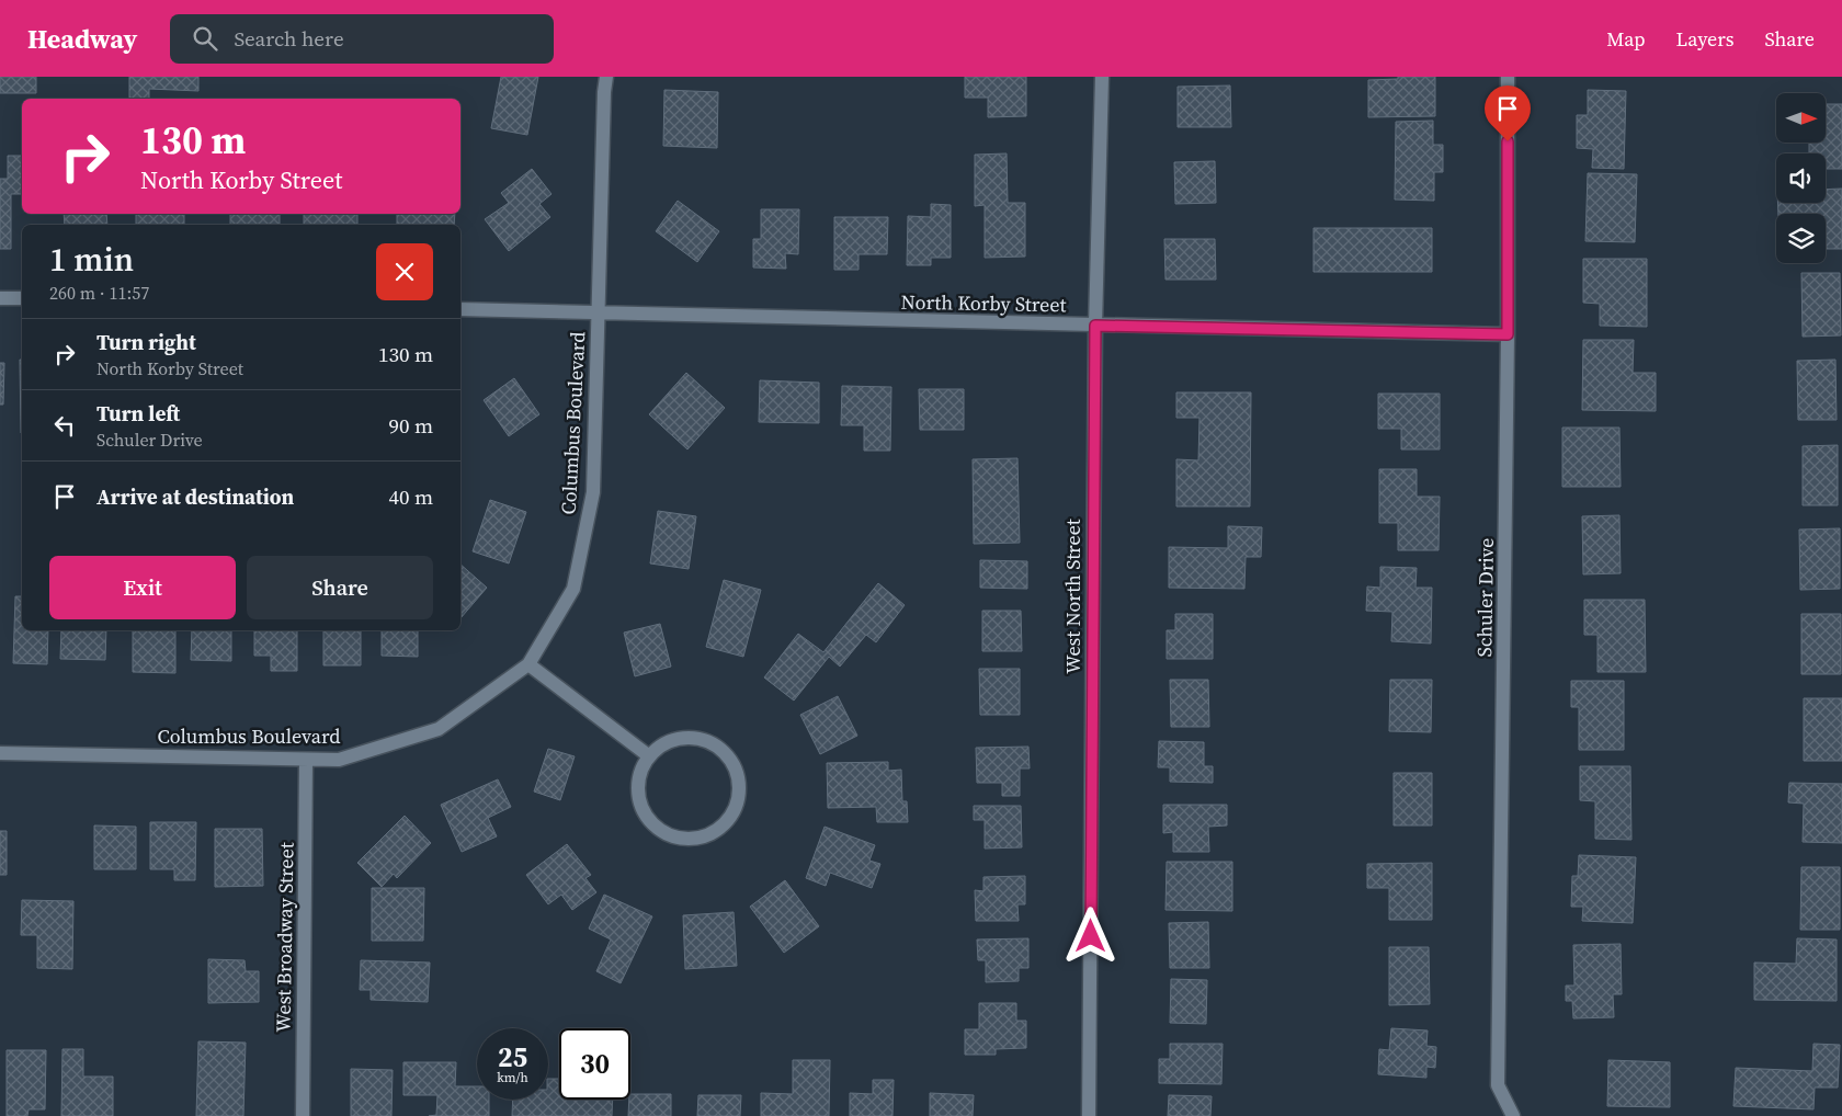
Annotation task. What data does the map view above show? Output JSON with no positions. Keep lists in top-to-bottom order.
{
  "streets": {
    "street": [
      "North Korby Street",
      "Columbus Boulevard",
      "West North Street",
      "Schuler Drive",
      "West Broadway Street"
    ]
  },
  "crossings": [
    ["North Korby Street", "Columbus Boulevard"],
    ["North Korby Street", "West North Street"],
    ["North Korby Street", "Schuler Drive"],
    ["Columbus Boulevard", "West Broadway Street"]
  ],
  "north": "right",
  "page": {
    "header": "Headway",
    "search": "Search here",
    "nav": ["Map", "Layers", "Share"],
    "turn": ["130 m", "North Korby Street"],
    "heading": ["1 min", "260 m · 11:57"],
    "list": [
      {
        "name": "Turn right",
        "note": "North Korby Street",
        "value": "130 m"
      },
      {
        "name": "Turn left",
        "note": "Schuler Drive",
        "value": "90 m"
      },
      {
        "name": "Arrive at destination",
        "value": "40 m"
      }
    ],
    "buttons": ["Exit", "Share"],
    "speed": "25 km/h",
    "limit": "30"
  }
}
